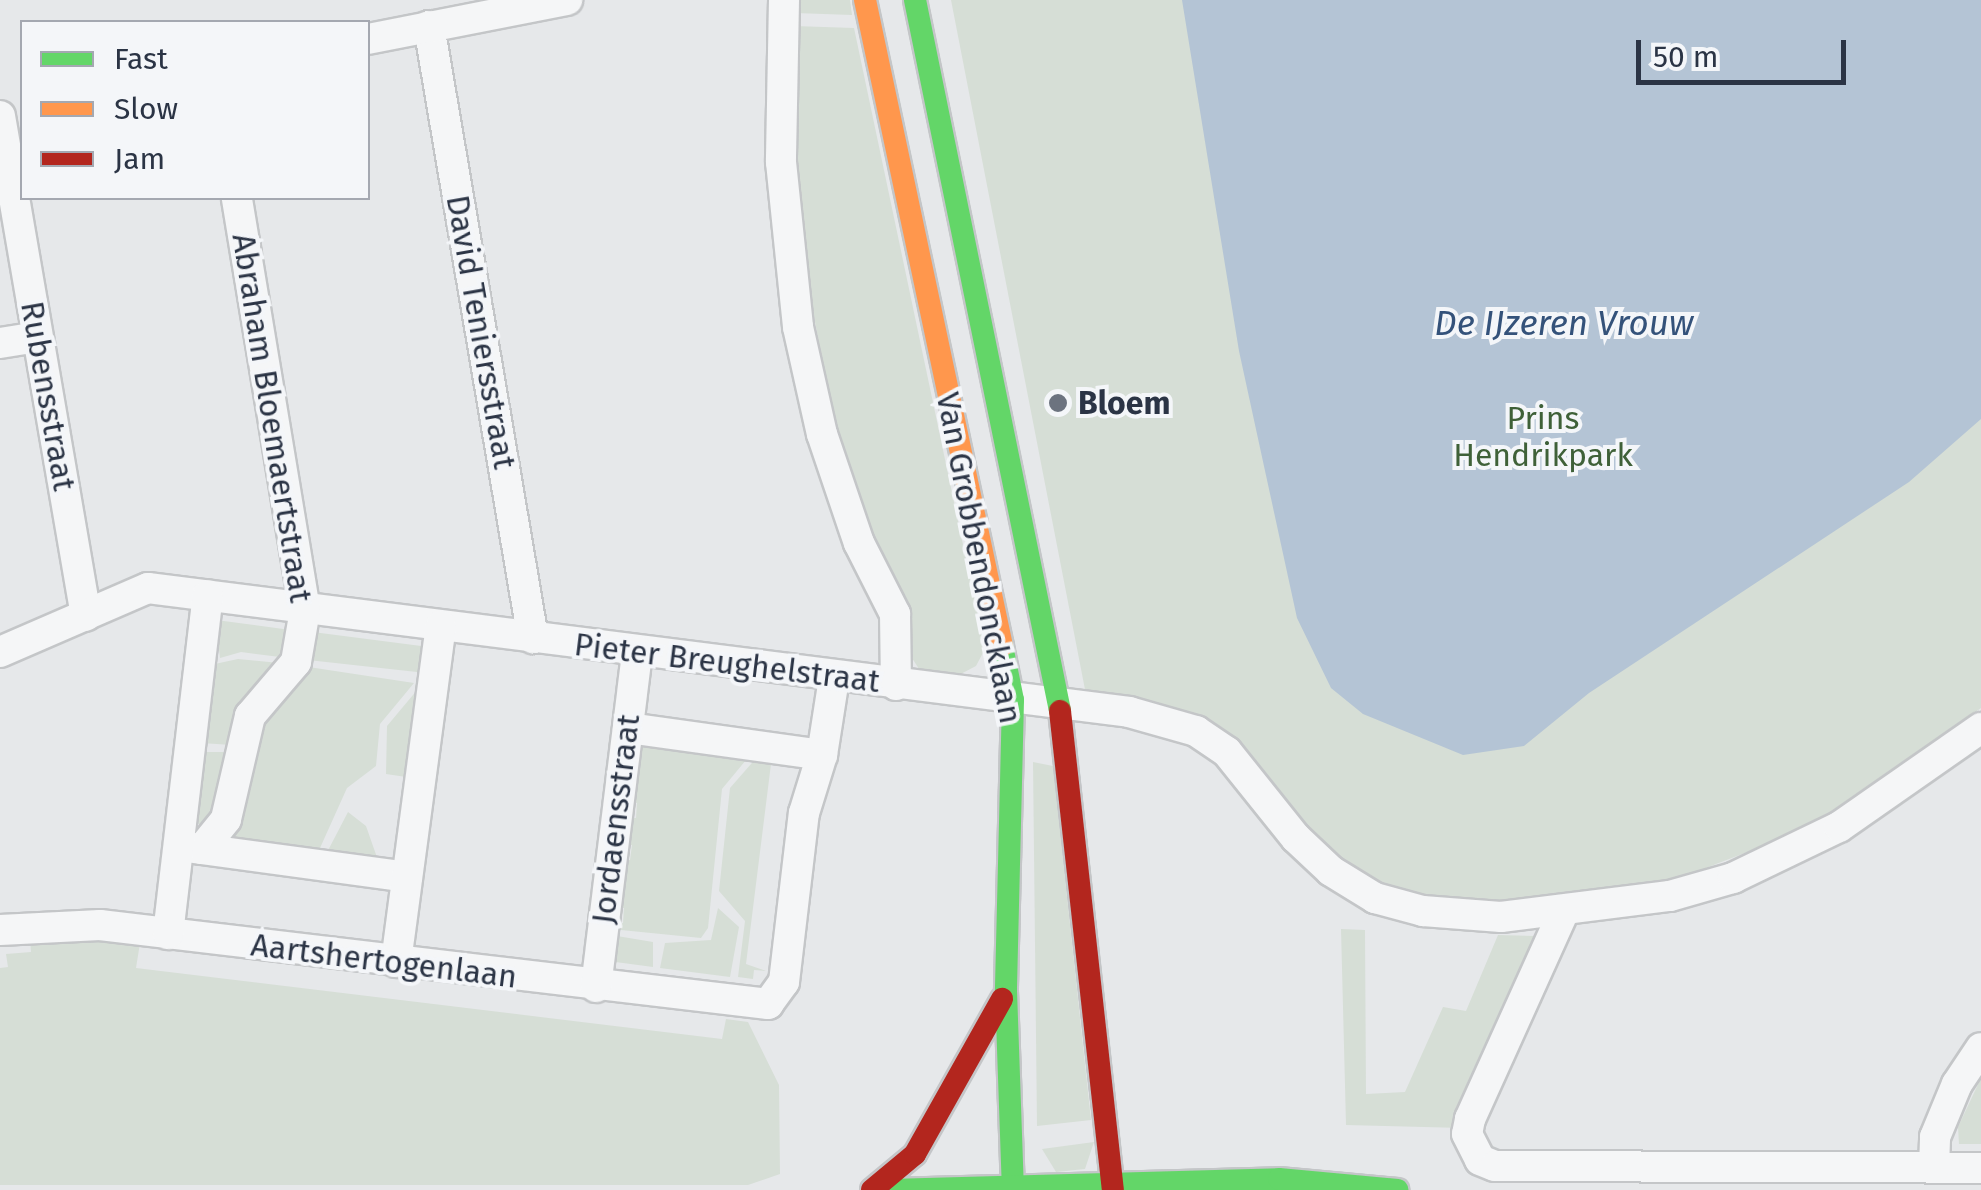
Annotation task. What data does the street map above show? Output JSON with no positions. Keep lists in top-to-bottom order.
{
  "streets": {
    "main road": ["Van Grobbendoncklaan"],
    "street": [
      "David Teniersstraat",
      "Rubensstraat",
      "Abraham Bloemaertstraat",
      "Pieter Breughelstraat",
      "Jordaensstraat",
      "Aartshertogenlaan"
    ]
  },
  "crossings": [
    ["David Teniersstraat", "Pieter Breughelstraat"],
    ["Rubensstraat", "Pieter Breughelstraat"],
    ["Abraham Bloemaertstraat", "Pieter Breughelstraat"],
    ["Van Grobbendoncklaan", "Pieter Breughelstraat"],
    ["Pieter Breughelstraat", "Jordaensstraat"],
    ["Jordaensstraat", "Aartshertogenlaan"]
  ],
  "water": ["De IJzeren Vrouw"],
  "parks": ["Prins Hendrikpark"],
  "places": ["Bloem"],
  "legend": ["Fast", "Slow", "Jam"],
  "scale_bar": "50 m"
}
